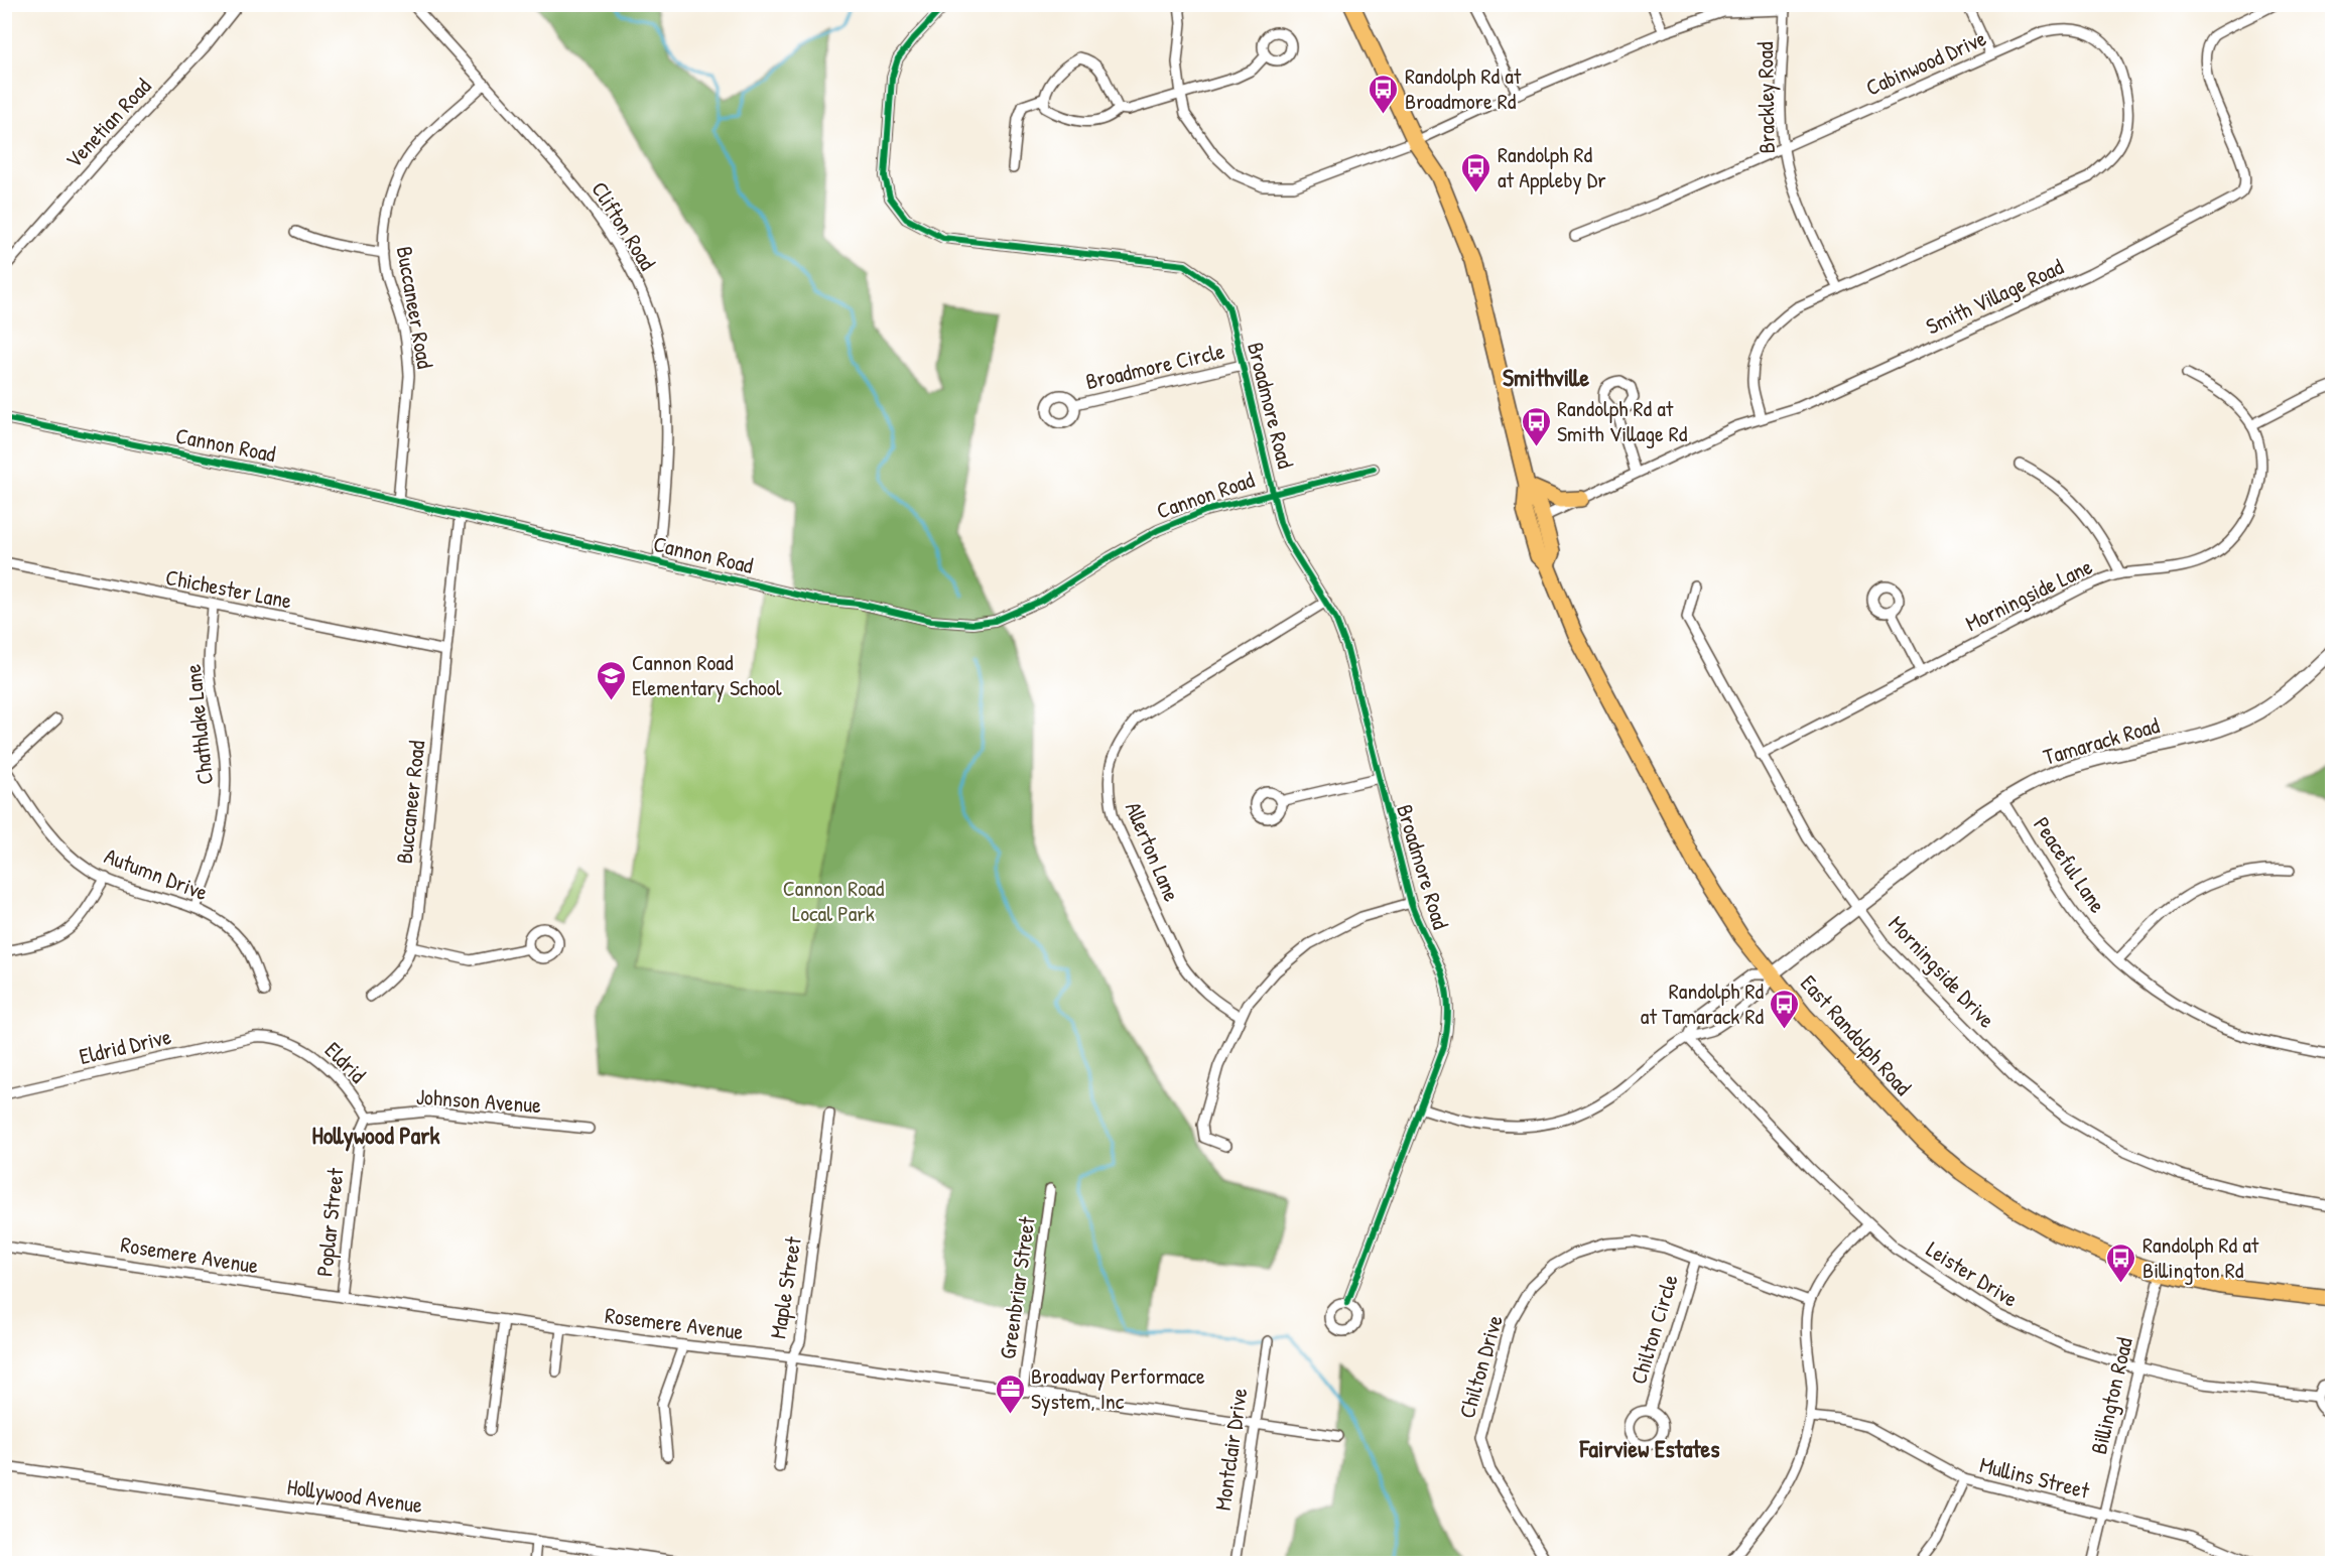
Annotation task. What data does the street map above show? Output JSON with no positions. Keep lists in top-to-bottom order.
{
  "streets": {
    "main road": ["East Randolph Road"],
    "street": [
      "Cabinwood Drive",
      "Brackley Road",
      "Venetian Road",
      "Clifton Road",
      "Smith Village Road",
      "Buccaneer Road",
      "Broadmore Circle",
      "Broadmore Road",
      "Cannon Road",
      "Chichester Lane",
      "Morningside Lane",
      "Chathlake Lane",
      "Tamarack Road",
      "Allerton Lane",
      "Peaceful Lane",
      "Autumn Drive",
      "Morningside Drive",
      "Eldrid Drive",
      "Eldrid",
      "Johnson Avenue",
      "Poplar Street",
      "Rosemere Avenue",
      "Leister Drive",
      "Maple Street",
      "Greenbriar Street",
      "Chilton Circle",
      "Chilton Drive",
      "Billington Road",
      "Montclair Drive",
      "Mullins Street",
      "Hollywood Avenue"
    ]
  },
  "crossings": [
    ["Cabinwood Drive", "Brackley Road"],
    ["Cabinwood Drive", "Smith Village Road"],
    ["Clifton Road", "Buccaneer Road"],
    ["Clifton Road", "Cannon Road"],
    ["Smith Village Road", "East Randolph Road"],
    ["Buccaneer Road", "Cannon Road"],
    ["Buccaneer Road", "Chichester Lane"],
    ["Broadmore Circle", "Broadmore Road"],
    ["Broadmore Road", "Cannon Road"],
    ["Broadmore Road", "Tamarack Road"],
    ["Broadmore Road", "Allerton Lane"],
    ["Chichester Lane", "Chathlake Lane"],
    ["Morningside Lane", "Morningside Drive"],
    ["Chathlake Lane", "Autumn Drive"],
    ["Tamarack Road", "Peaceful Lane"],
    ["Tamarack Road", "Morningside Drive"],
    ["Tamarack Road", "East Randolph Road"],
    ["Tamarack Road", "Leister Drive"],
    ["East Randolph Road", "Billington Road"],
    ["Eldrid Drive", "Eldrid"],
    ["Eldrid", "Johnson Avenue"],
    ["Eldrid", "Poplar Street"],
    ["Johnson Avenue", "Poplar Street"],
    ["Poplar Street", "Rosemere Avenue"],
    ["Rosemere Avenue", "Maple Street"],
    ["Rosemere Avenue", "Greenbriar Street"],
    ["Rosemere Avenue", "Montclair Drive"],
    ["Leister Drive", "Billington Road"],
    ["Chilton Circle", "Chilton Drive"],
    ["Billington Road", "Mullins Street"]
  ],
  "districts": ["Smithville", "Hollywood Park", "Fairview Estates"],
  "parks": ["Cannon Road Local Park"],
  "places": {
    "bus stop": [
      "Randolph Rd at Broadmore Rd",
      "Randolph Rd at Appleby Dr",
      "Randolph Rd at Smith Village Rd",
      "Randolph Rd at Tamarack Rd",
      "Randolph Rd at Billington Rd"
    ],
    "school or university": ["Cannon Road Elementary School"],
    "office": ["Broadway Performace System, Inc"]
  }
}
